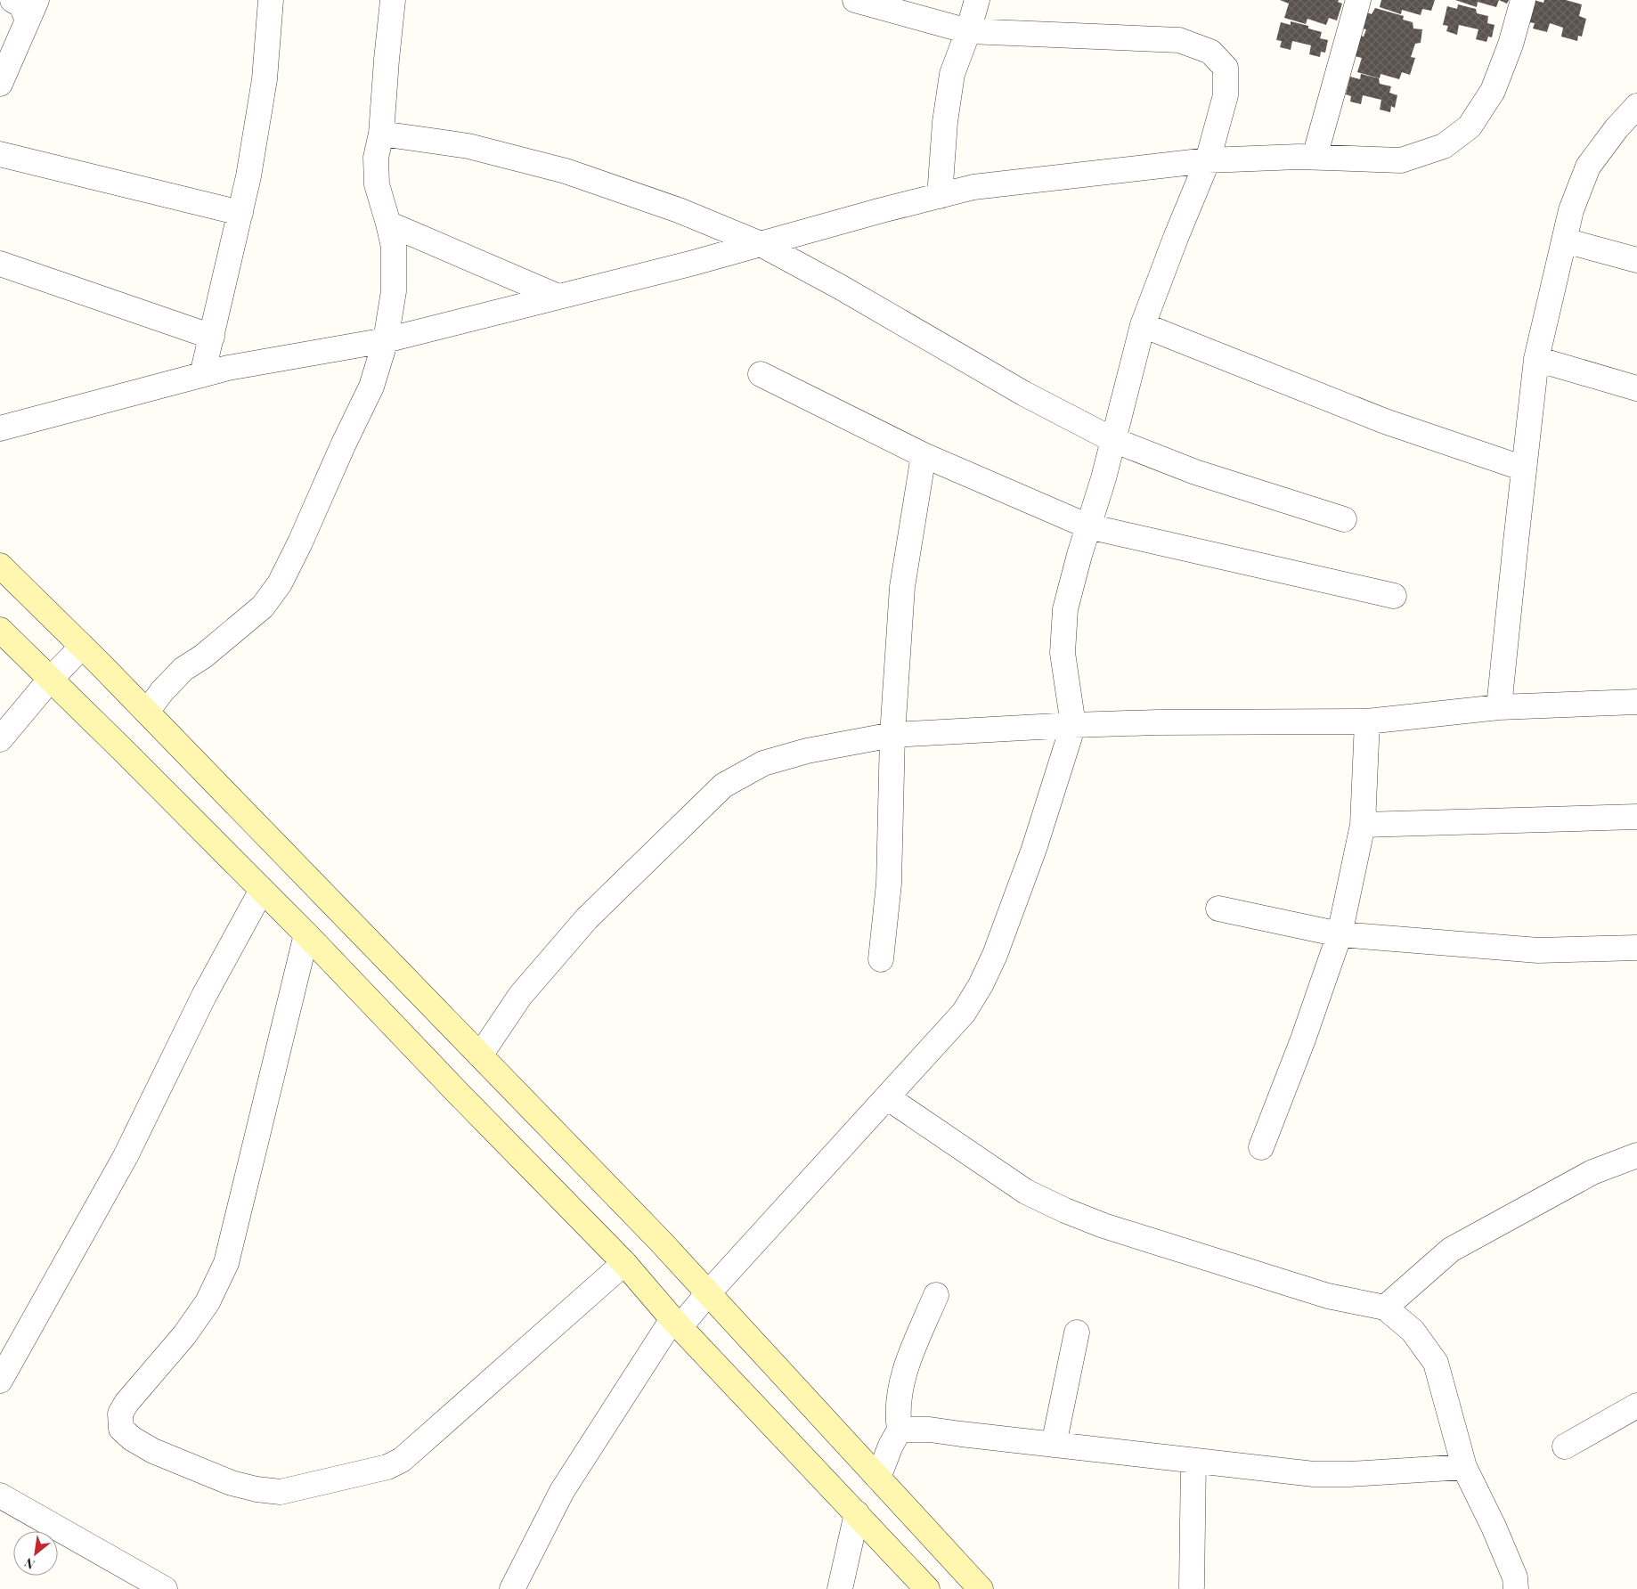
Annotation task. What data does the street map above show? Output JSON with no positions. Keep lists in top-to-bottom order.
{
  "north": "bottom left"
}
